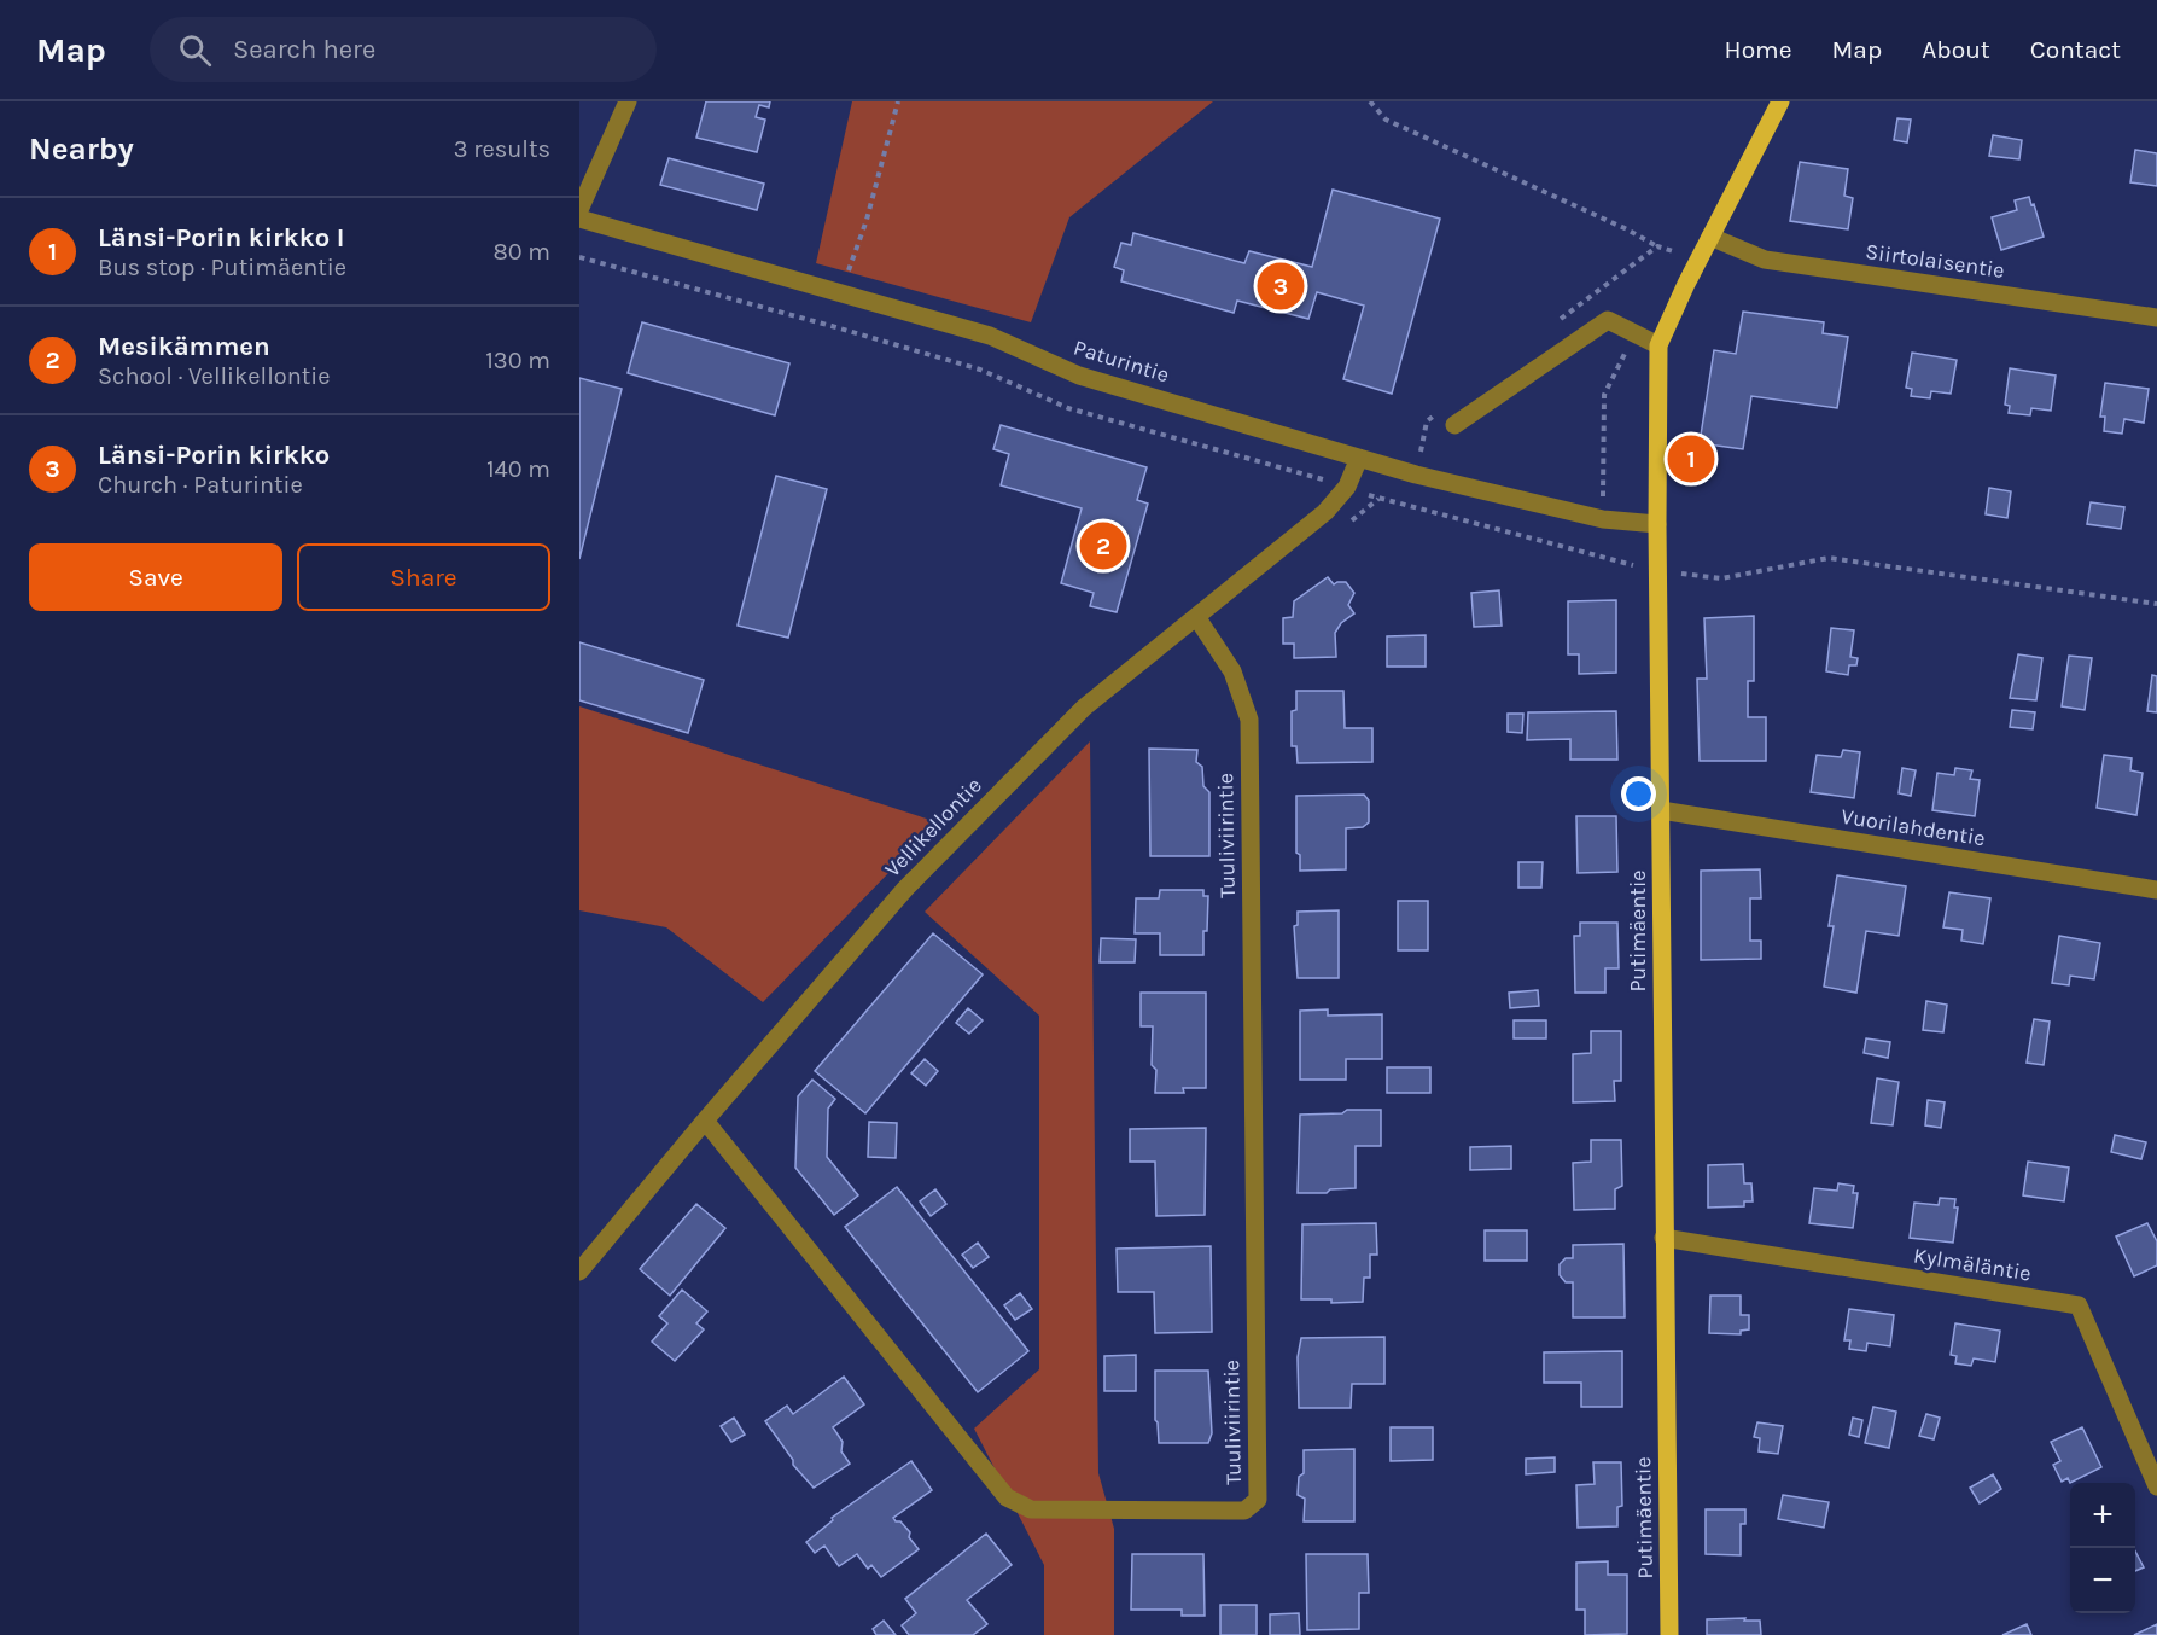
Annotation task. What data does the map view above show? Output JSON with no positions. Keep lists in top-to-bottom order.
{
  "streets": {
    "main road": ["Putimäentie"],
    "street": [
      "Siirtolaisentie",
      "Paturintie",
      "Vellikellontie",
      "Vuorilahdentie",
      "Tuuliviirintie",
      "Kylmäläntie"
    ]
  },
  "crossings": [
    ["Siirtolaisentie", "Putimäentie"],
    ["Paturintie", "Vellikellontie"],
    ["Paturintie", "Putimäentie"],
    ["Vellikellontie", "Tuuliviirintie"],
    ["Vuorilahdentie", "Putimäentie"],
    ["Putimäentie", "Kylmäläntie"]
  ],
  "page": {
    "header": "Map",
    "search": "Search here",
    "nav": [
      "Home",
      "Map",
      "About",
      "Contact"
    ],
    "heading": ["Nearby", "3 results"],
    "list": [
      {
        "mark": "1",
        "name": "Länsi-Porin kirkko I",
        "note": "Bus stop · Putimäentie",
        "value": "80 m"
      },
      {
        "mark": "2",
        "name": "Mesikämmen",
        "note": "School · Vellikellontie",
        "value": "130 m"
      },
      {
        "mark": "3",
        "name": "Länsi-Porin kirkko",
        "note": "Church · Paturintie",
        "value": "140 m"
      }
    ],
    "pins": ["3", "1", "2"],
    "buttons": ["Save", "Share"],
    "map_buttons": ["+", "−"]
  }
}
